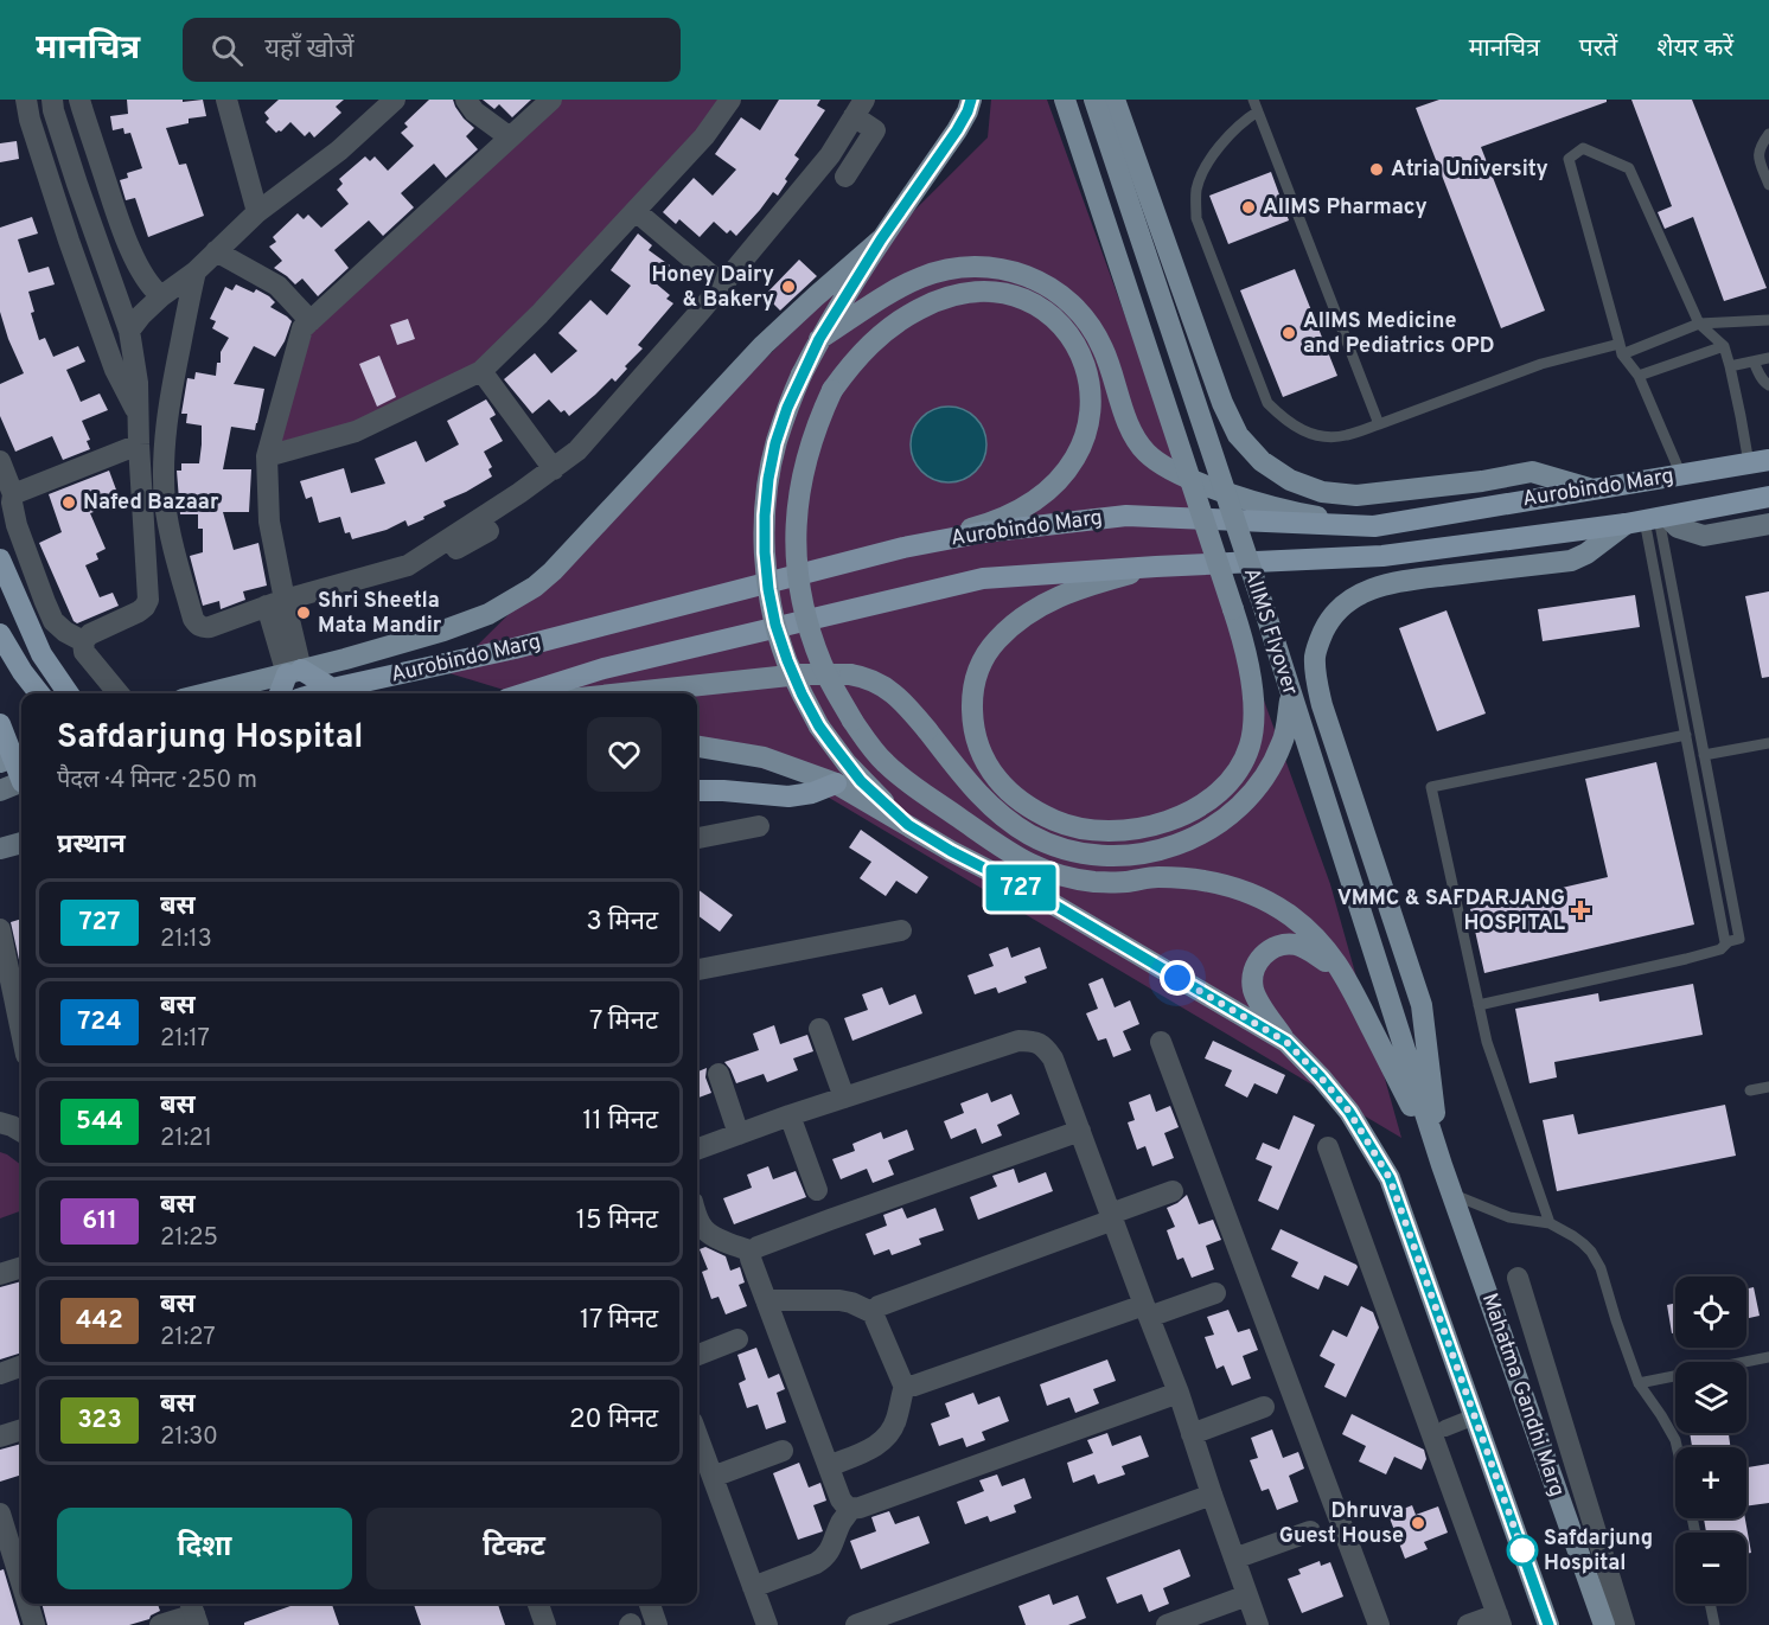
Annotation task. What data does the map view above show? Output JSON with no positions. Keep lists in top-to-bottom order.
{
  "streets": {
    "highway": ["Aurobindo Marg"],
    "main road": ["AIIMS Flyover", "Mahatma Gandhi Marg"]
  },
  "crossings": [
    ["AIIMS Flyover", "Mahatma Gandhi Marg"]
  ],
  "places": {
    "other": [
      "Atria University",
      "AIIMS Pharmacy",
      "Honey Dairy & Bakery",
      "AIIMS Medicine and Pediatrics OPD",
      "Nafed Bazaar",
      "Shri Sheetla Mata Mandir",
      "Dhruva Guest House",
      "Safdarjung Hospital"
    ],
    "health": ["VMMC & SAFDARJANG HOSPITAL"]
  },
  "lines": ["bus line 727"],
  "page": {
    "header": "मानचित्र",
    "search": "यहाँ खोजें",
    "nav": ["मानचित्र", "परतें", "शेयर करें"],
    "on_map": "727",
    "heading": [
      ["Safdarjung Hospital", "पैदल · 4 मिनट · 250 m"],
      "प्रस्थान"
    ],
    "list": [
      {
        "mark": "727",
        "name": "बस",
        "note": "21:13",
        "value": "3 मिनट"
      },
      {
        "mark": "724",
        "name": "बस",
        "note": "21:17",
        "value": "7 मिनट"
      },
      {
        "mark": "544",
        "name": "बस",
        "note": "21:21",
        "value": "11 मिनट"
      },
      {
        "mark": "611",
        "name": "बस",
        "note": "21:25",
        "value": "15 मिनट"
      },
      {
        "mark": "442",
        "name": "बस",
        "note": "21:27",
        "value": "17 मिनट"
      },
      {
        "mark": "323",
        "name": "बस",
        "note": "21:30",
        "value": "20 मिनट"
      }
    ],
    "map_buttons": ["+", "−"],
    "buttons": ["दिशा", "टिकट"]
  }
}
